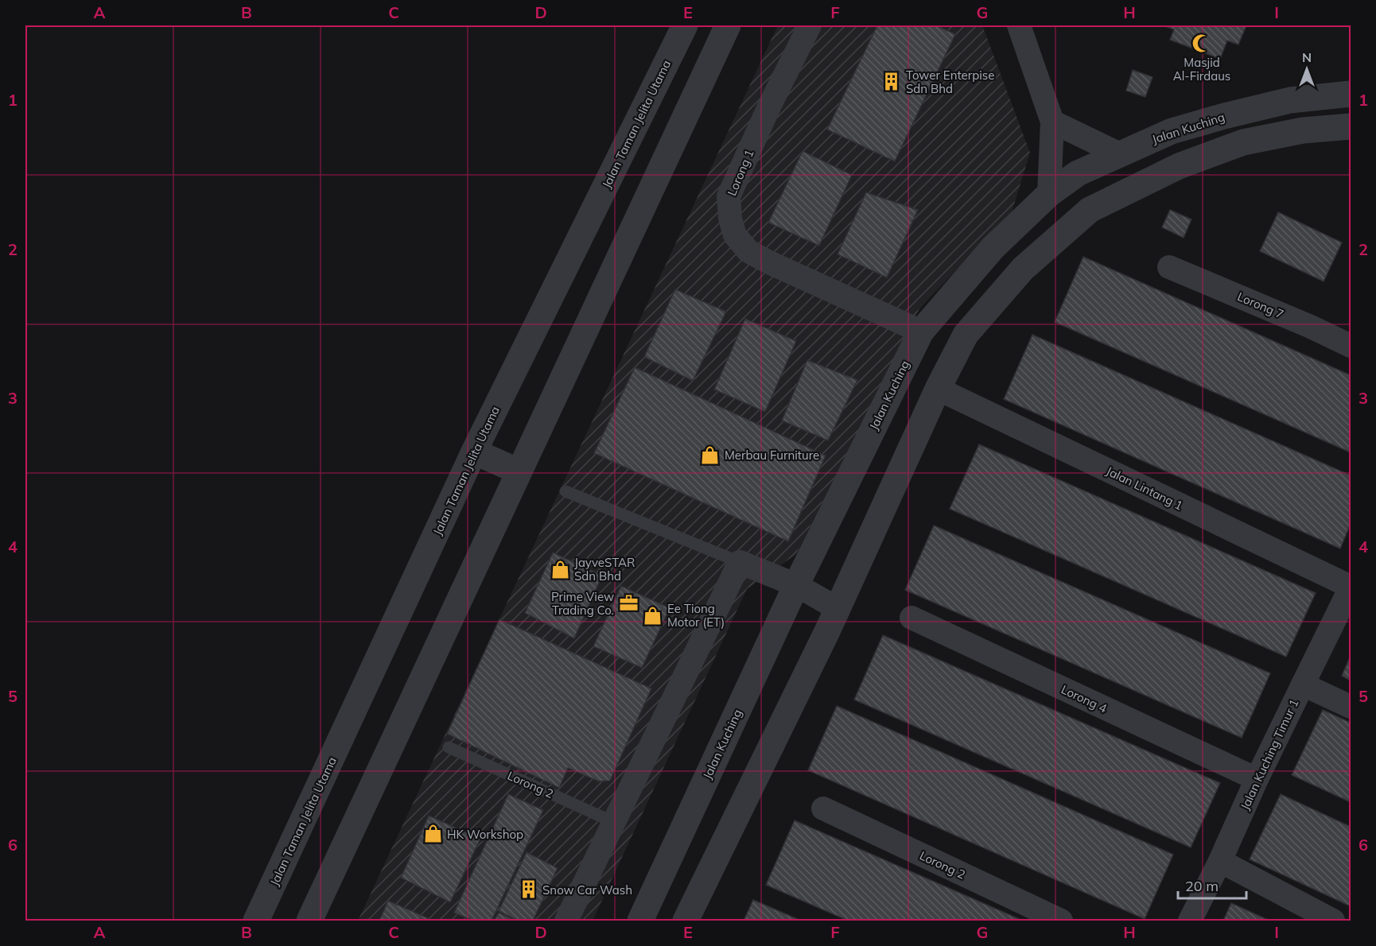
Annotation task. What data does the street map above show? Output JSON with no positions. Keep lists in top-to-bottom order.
{
  "streets": {
    "street": [
      "Jalan Taman Jelita Utama",
      "Jalan Kuching",
      "Lorong 1",
      "Lorong 7",
      "Jalan Lintang 1",
      "Lorong 4",
      "Jalan Kuching Timur 1",
      "Lorong 2"
    ]
  },
  "crossings": [
    ["Jalan Kuching", "Lorong 1"],
    ["Jalan Lintang 1", "Jalan Kuching Timur 1"],
    ["Lorong 4", "Jalan Kuching Timur 1"]
  ],
  "places": {
    "mosque": ["Masjid Al-Firdaus"],
    "building": ["Tower Enterpise Sdn Bhd", "Snow Car Wash"],
    "shop": [
      "Merbau Furniture",
      "JayveSTAR Sdn Bhd",
      "Ee Tiong Motor (ET)",
      "HK Workshop"
    ],
    "office": ["Prime View Trading Co."]
  },
  "scale_bar": "20 m",
  "north": "top",
  "grid": {
    "columns": [
      "A",
      "B",
      "C",
      "D",
      "E",
      "F",
      "G",
      "H",
      "I"
    ],
    "rows": [
      "1",
      "2",
      "3",
      "4",
      "5",
      "6"
    ]
  }
}
